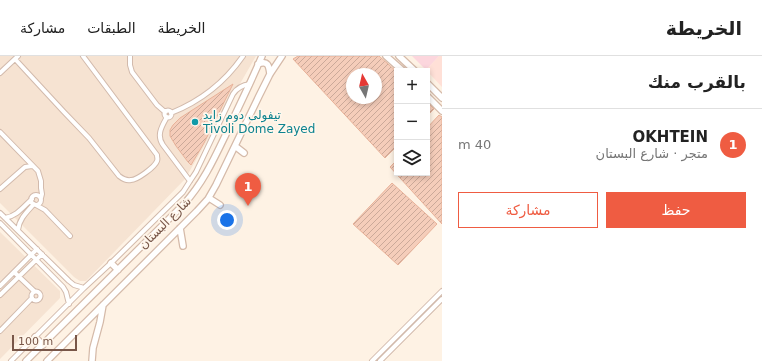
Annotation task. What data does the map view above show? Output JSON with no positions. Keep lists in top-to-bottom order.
{
  "streets": {
    "street": ["شارع البستان"]
  },
  "places": ["تيفولى دوم زايد Tivoli Dome Zayed"],
  "scale_bar": "100 m",
  "north": "top",
  "page": {
    "header": "الخريطة",
    "nav": ["الخريطة", "الطبقات", "مشاركة"],
    "heading": "بالقرب منك",
    "map_buttons": ["+", "−"],
    "list": [
      {
        "mark": "1",
        "name": "OKHTEIN",
        "note": "متجر · شارع البستان",
        "value": "40 m"
      }
    ],
    "pins": "1",
    "buttons": ["حفظ", "مشاركة"],
    "scale": "100 m"
  }
}
